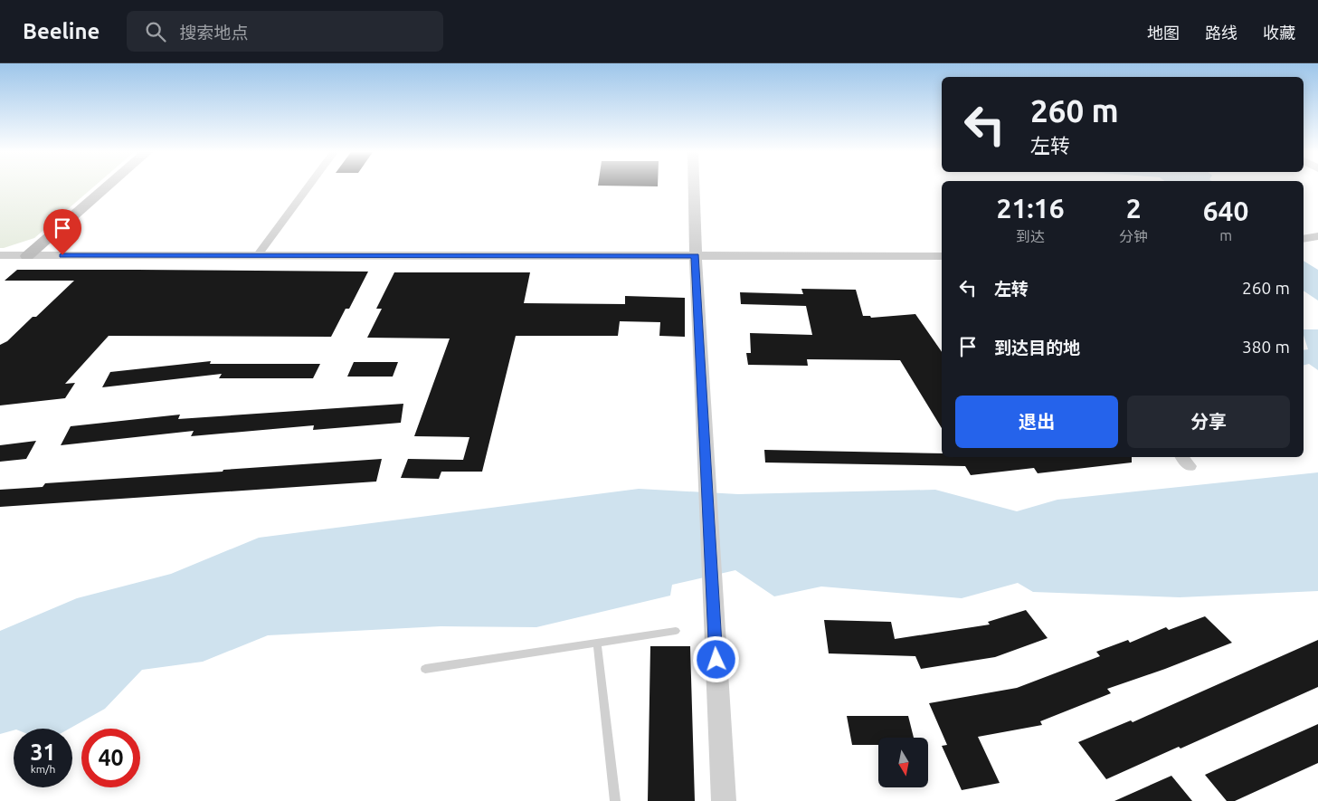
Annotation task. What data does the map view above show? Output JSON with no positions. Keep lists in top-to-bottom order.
{
  "north": "bottom",
  "page": {
    "header": "Beeline",
    "search": "搜索地点",
    "nav": ["地图", "路线", "收藏"],
    "turn": ["260 m", "左转"],
    "eta": [
      "21:16",
      "到达",
      "2",
      "分钟",
      "640",
      "m"
    ],
    "list": [
      {
        "name": "左转",
        "value": "260 m"
      },
      {
        "name": "到达目的地",
        "value": "380 m"
      }
    ],
    "buttons": ["退出", "分享"],
    "speed": "31 km/h",
    "limit": "40"
  }
}
